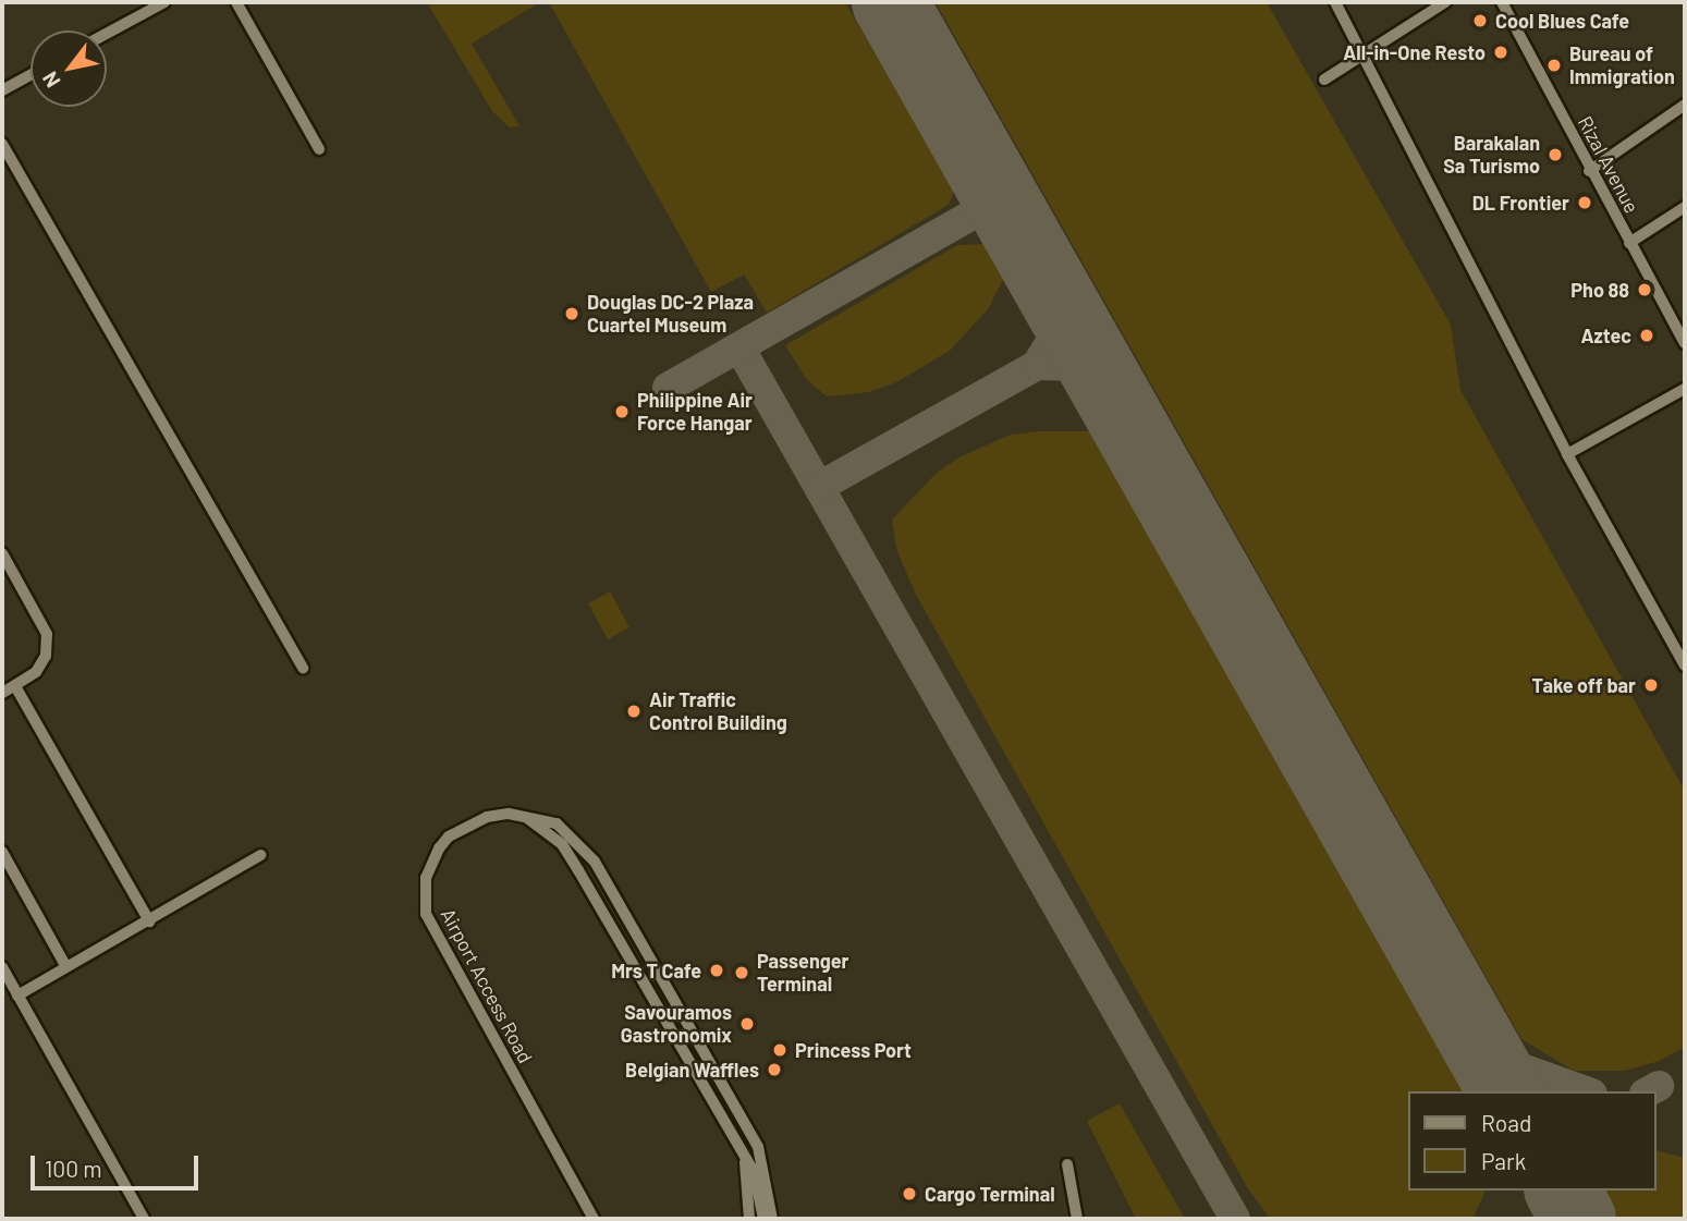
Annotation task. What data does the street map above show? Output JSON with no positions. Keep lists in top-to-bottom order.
{
  "streets": {
    "street": ["Rizal Avenue", "Airport Access Road"]
  },
  "places": [
    "Cool Blues Cafe",
    "All-in-One Resto",
    "Bureau of Immigration",
    "Barakalan Sa Turismo",
    "DL Frontier",
    "Pho 88",
    "Douglas DC-2 Plaza Cuartel Museum",
    "Aztec",
    "Philippine Air Force Hangar",
    "Take off bar",
    "Air Traffic Control Building",
    "Mrs T Cafe",
    "Passenger Terminal",
    "Savouramos Gastronomix",
    "Princess Port",
    "Belgian Waffles",
    "Cargo Terminal"
  ],
  "legend": ["Road", "Park"],
  "scale_bar": "100 m",
  "north": "bottom left"
}
